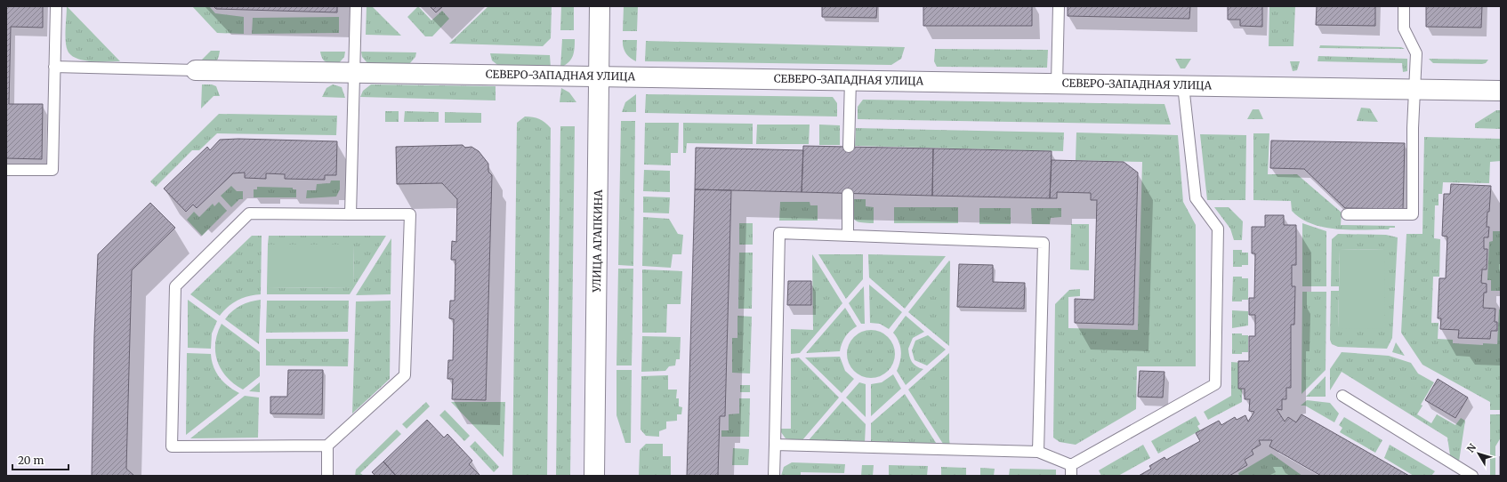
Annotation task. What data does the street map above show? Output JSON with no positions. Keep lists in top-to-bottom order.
{
  "streets": {
    "street": ["СЕВЕРО-ЗАПАДНАЯ УЛИЦА", "УЛИЦА АГАПКИНА"]
  },
  "crossings": [
    ["СЕВЕРО-ЗАПАДНАЯ УЛИЦА", "УЛИЦА АГАПКИНА"]
  ],
  "scale_bar": "20 m",
  "north": "top left"
}
